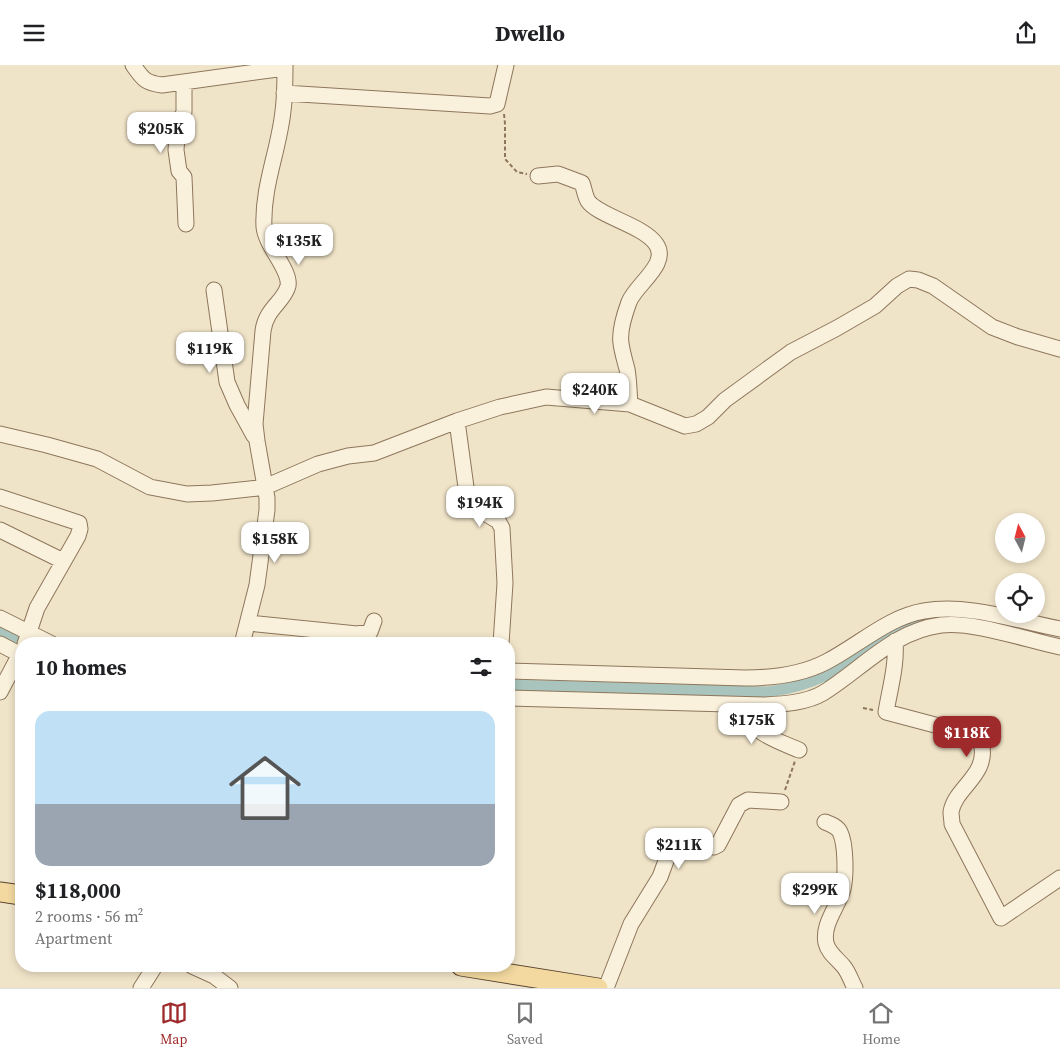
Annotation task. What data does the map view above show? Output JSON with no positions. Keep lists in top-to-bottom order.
{
  "north": "top",
  "page": {
    "header": "Dwello",
    "price": [
      "$205K",
      "$135K",
      "$119K",
      "$240K",
      "$194K",
      "$158K",
      "$175K",
      "$118K",
      "$211K",
      "$299K"
    ],
    "heading": "10 homes",
    "list": [
      {
        "name": "$118,000",
        "note": "2 rooms · 56 m² · Apartment"
      }
    ],
    "tabs": ["Map", "Saved", "Home"]
  }
}
